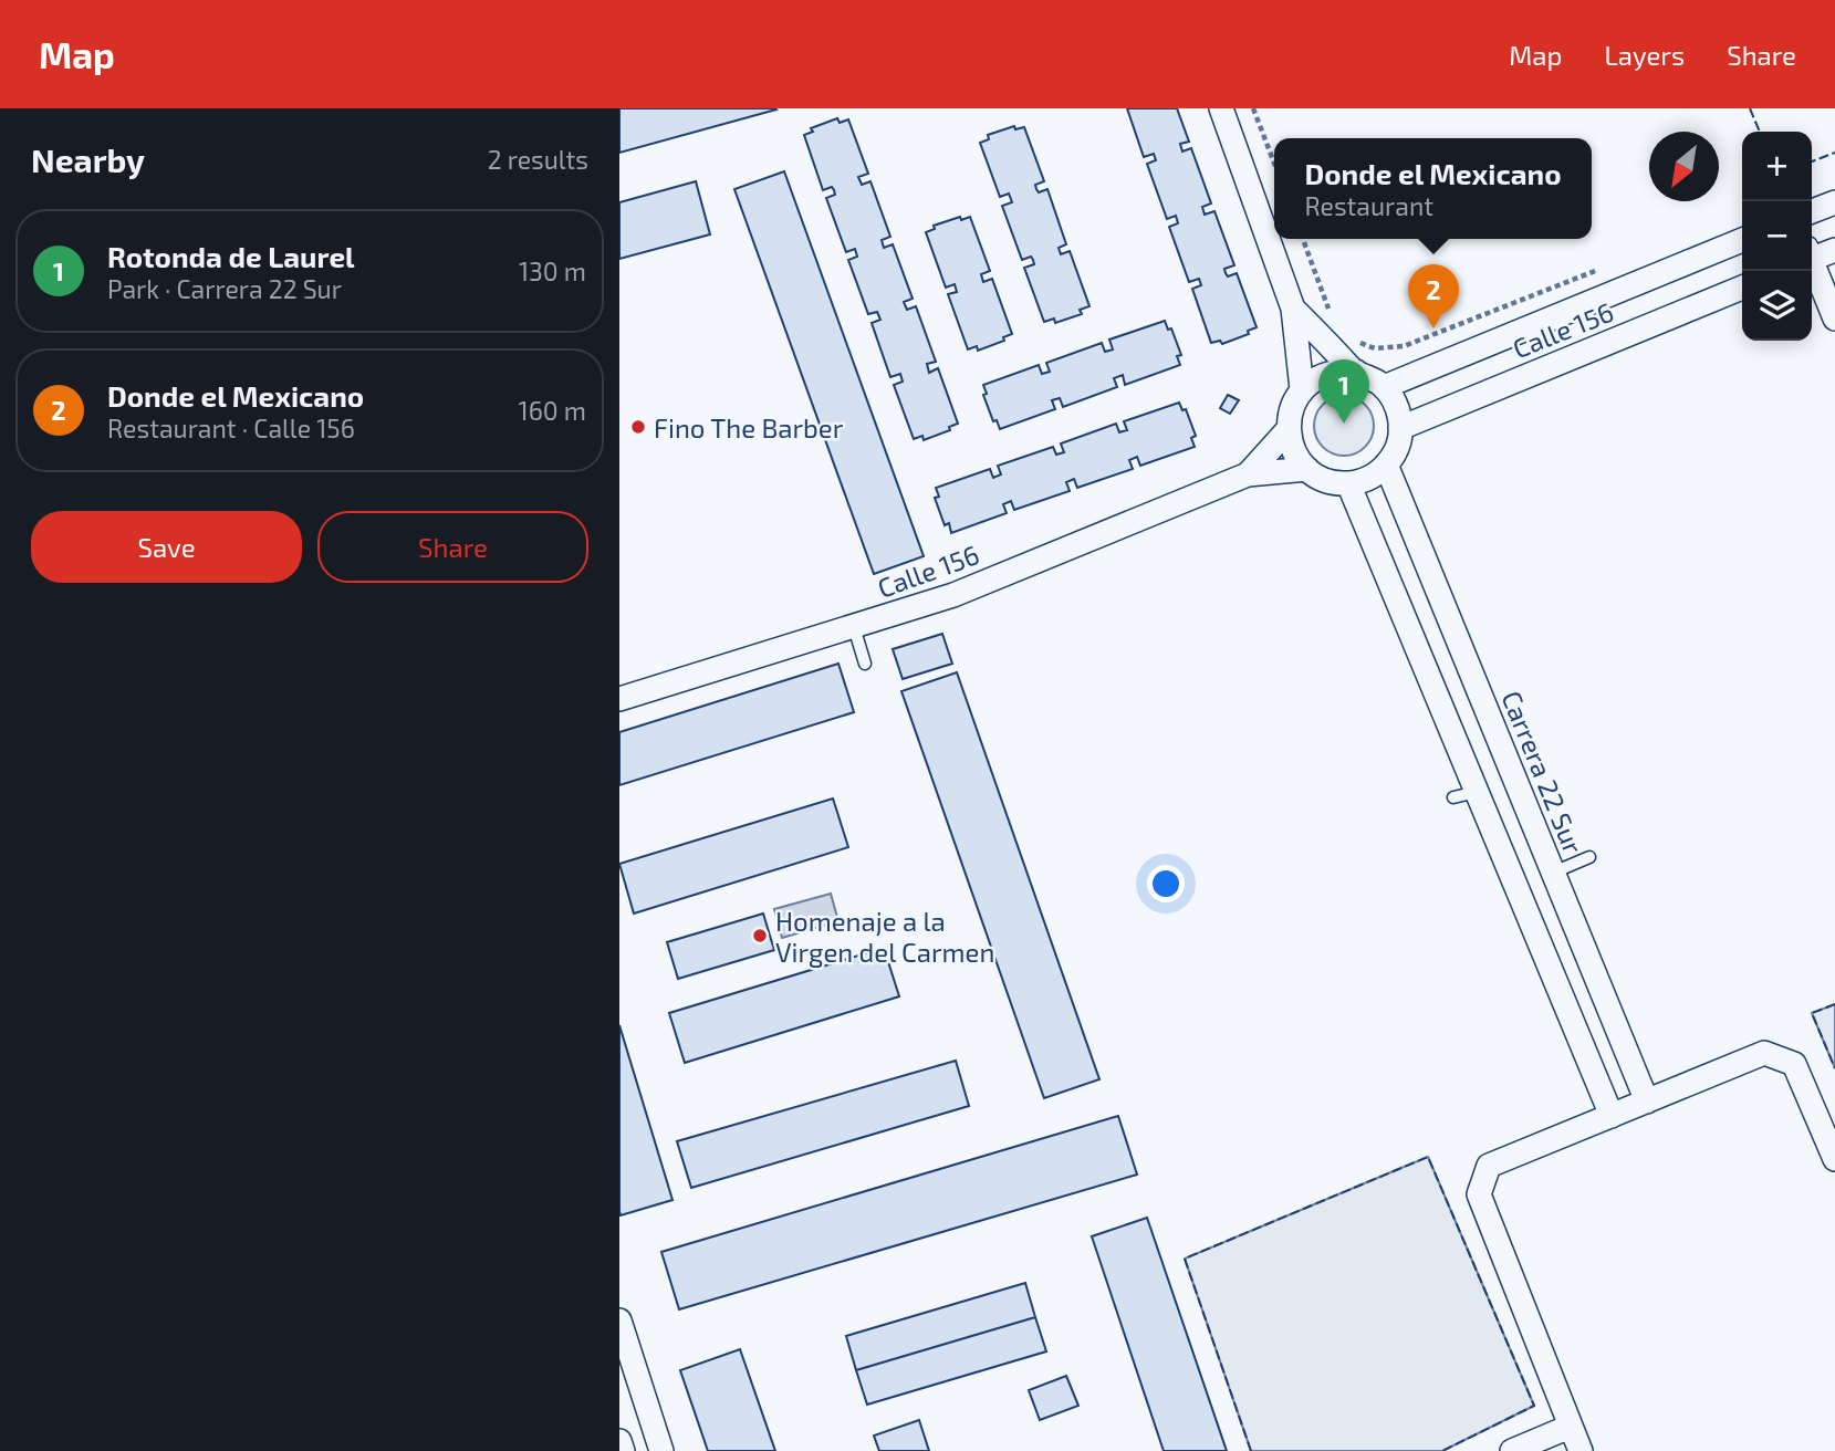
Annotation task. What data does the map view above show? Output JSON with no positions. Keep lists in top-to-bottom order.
{
  "streets": {
    "street": ["Calle 156", "Carrera 22 Sur"]
  },
  "crossings": [
    ["Calle 156", "Carrera 22 Sur"]
  ],
  "places": ["Fino The Barber", "Homenaje a la Virgen del Carmen"],
  "north": "bottom left",
  "page": {
    "header": "Map",
    "nav": ["Map", "Layers", "Share"],
    "heading": ["Nearby", "2 results"],
    "map_buttons": ["+", "−"],
    "popup": ["Donde el Mexicano", "Restaurant"],
    "list": [
      {
        "mark": "1",
        "name": "Rotonda de Laurel",
        "note": "Park · Carrera 22 Sur",
        "value": "130 m"
      },
      {
        "mark": "2",
        "name": "Donde el Mexicano",
        "note": "Restaurant · Calle 156",
        "value": "160 m"
      }
    ],
    "pins": ["2", "1"],
    "buttons": ["Save", "Share"]
  }
}
